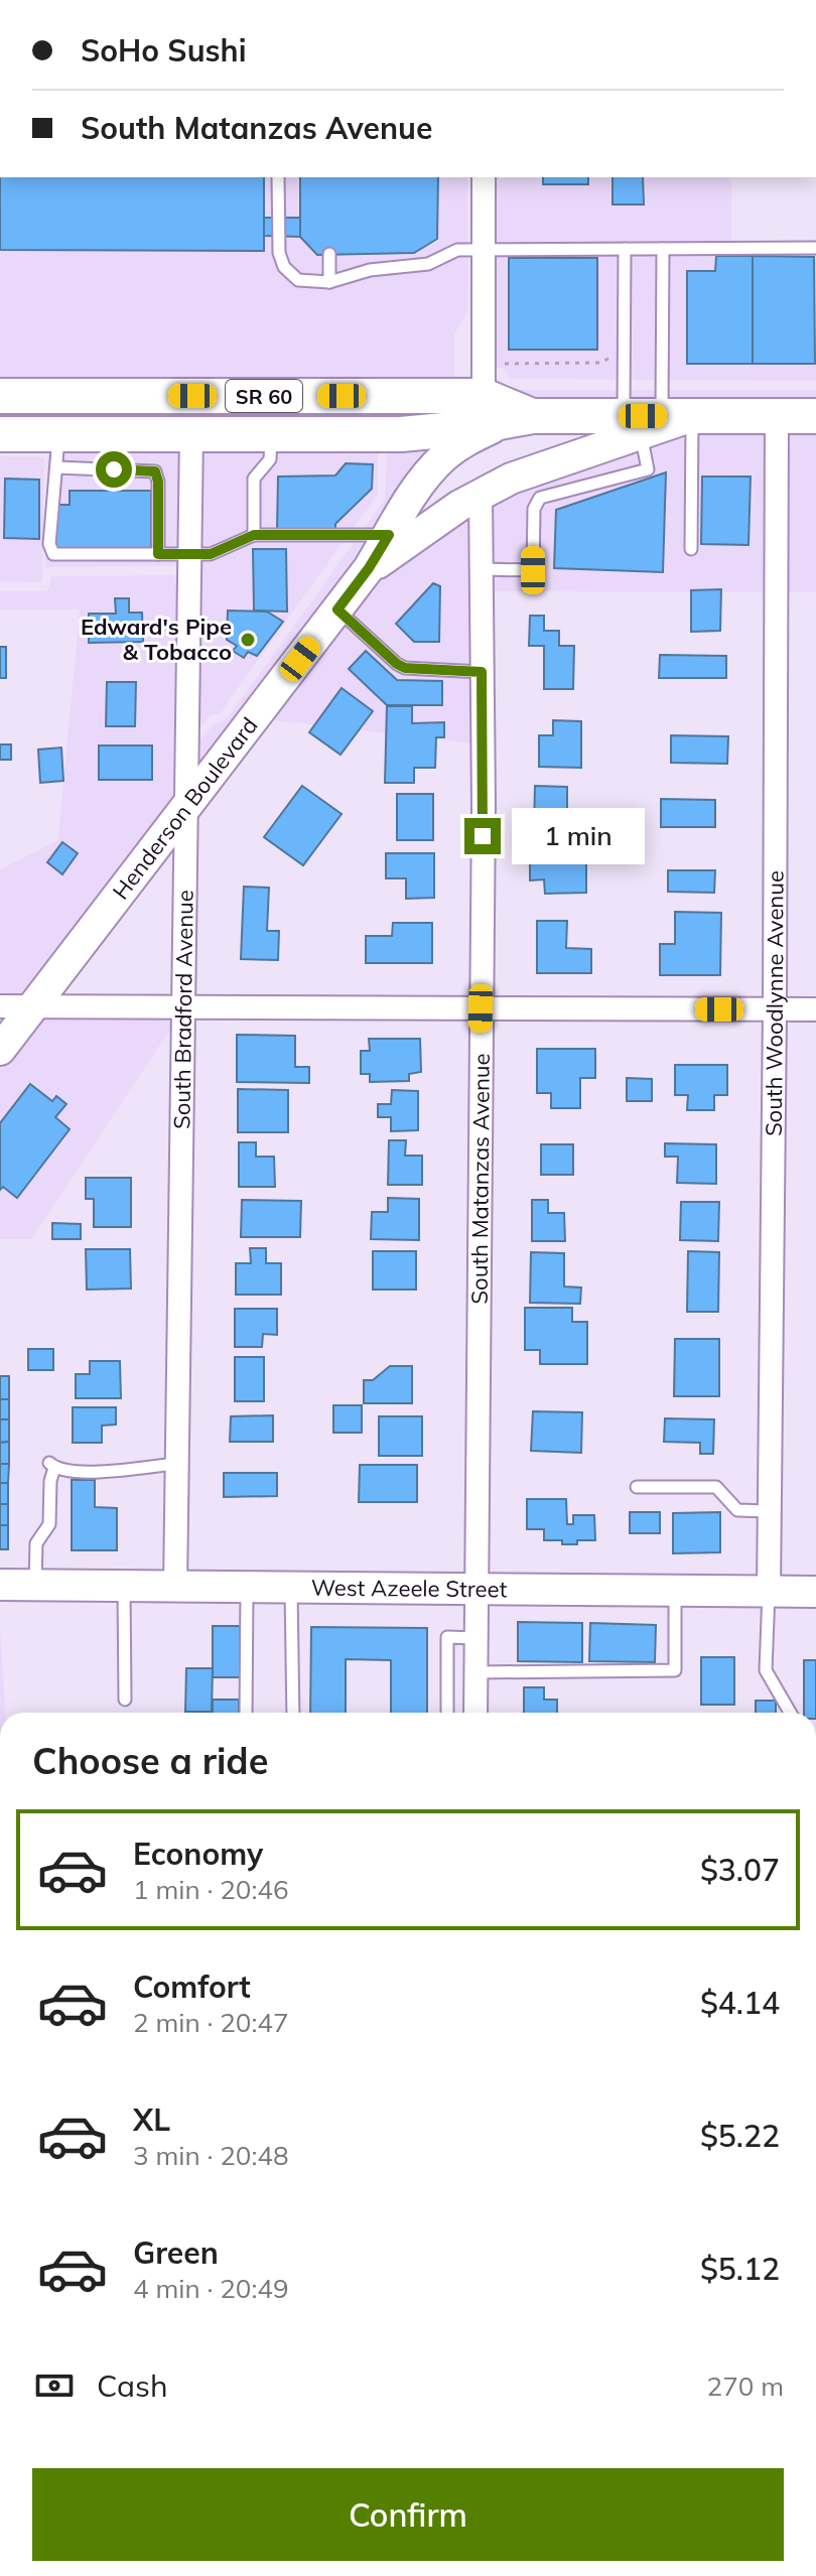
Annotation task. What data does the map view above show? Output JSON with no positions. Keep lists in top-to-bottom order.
{
  "streets": {
    "main road": ["SR 60", "Henderson Boulevard", "West Azeele Street"],
    "street": ["South Woodlynne Avenue", "South Bradford Avenue", "South Matanzas Avenue"]
  },
  "crossings": [
    ["SR 60", "Henderson Boulevard"],
    ["SR 60", "South Woodlynne Avenue"],
    ["SR 60", "South Bradford Avenue"],
    ["Henderson Boulevard", "South Bradford Avenue"],
    ["Henderson Boulevard", "South Matanzas Avenue"],
    ["South Woodlynne Avenue", "West Azeele Street"],
    ["South Bradford Avenue", "West Azeele Street"],
    ["South Matanzas Avenue", "West Azeele Street"]
  ],
  "places": ["Edward's Pipe & Tobacco"],
  "page": {
    "banner": ["SoHo Sushi", "South Matanzas Avenue"],
    "bubble": "1 min",
    "heading": "Choose a ride",
    "list": [
      {
        "name": "Economy",
        "note": "1 min · 20:46",
        "value": "$3.07"
      },
      {
        "name": "Comfort",
        "note": "2 min · 20:47",
        "value": "$4.14"
      },
      {
        "name": "XL",
        "note": "3 min · 20:48",
        "value": "$5.22"
      },
      {
        "name": "Green",
        "note": "4 min · 20:49",
        "value": "$5.12"
      }
    ],
    "pay": ["Cash", "270 m"],
    "buttons": "Confirm"
  }
}
